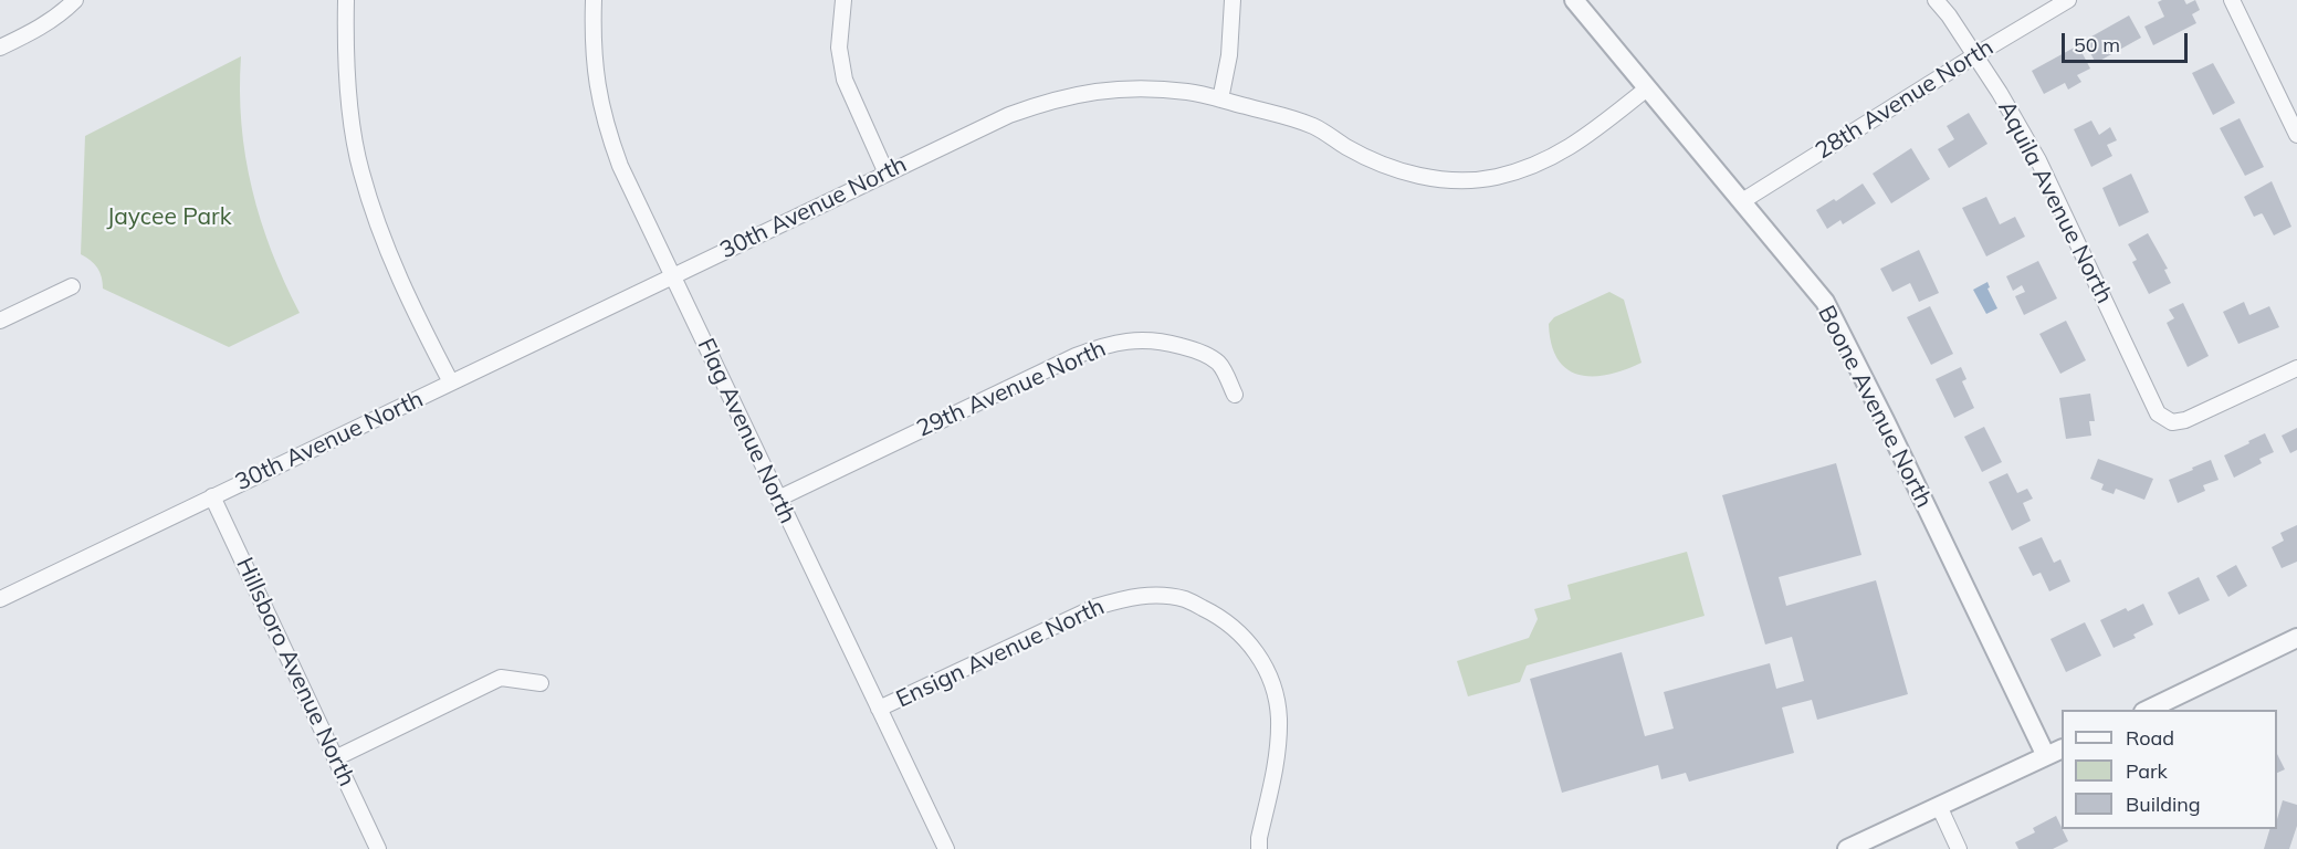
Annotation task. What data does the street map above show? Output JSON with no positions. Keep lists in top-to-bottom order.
{
  "streets": {
    "street": [
      "28th Avenue North",
      "Aquila Avenue North",
      "30th Avenue North",
      "29th Avenue North",
      "Boone Avenue North",
      "Flag Avenue North",
      "Ensign Avenue North",
      "Hillsboro Avenue North"
    ]
  },
  "crossings": [
    ["28th Avenue North", "Aquila Avenue North"],
    ["28th Avenue North", "Boone Avenue North"],
    ["30th Avenue North", "Boone Avenue North"],
    ["30th Avenue North", "Flag Avenue North"],
    ["30th Avenue North", "Hillsboro Avenue North"],
    ["29th Avenue North", "Flag Avenue North"],
    ["Flag Avenue North", "Ensign Avenue North"]
  ],
  "parks": ["Jaycee Park"],
  "legend": ["Road", "Park", "Building"],
  "scale_bar": "50 m"
}
